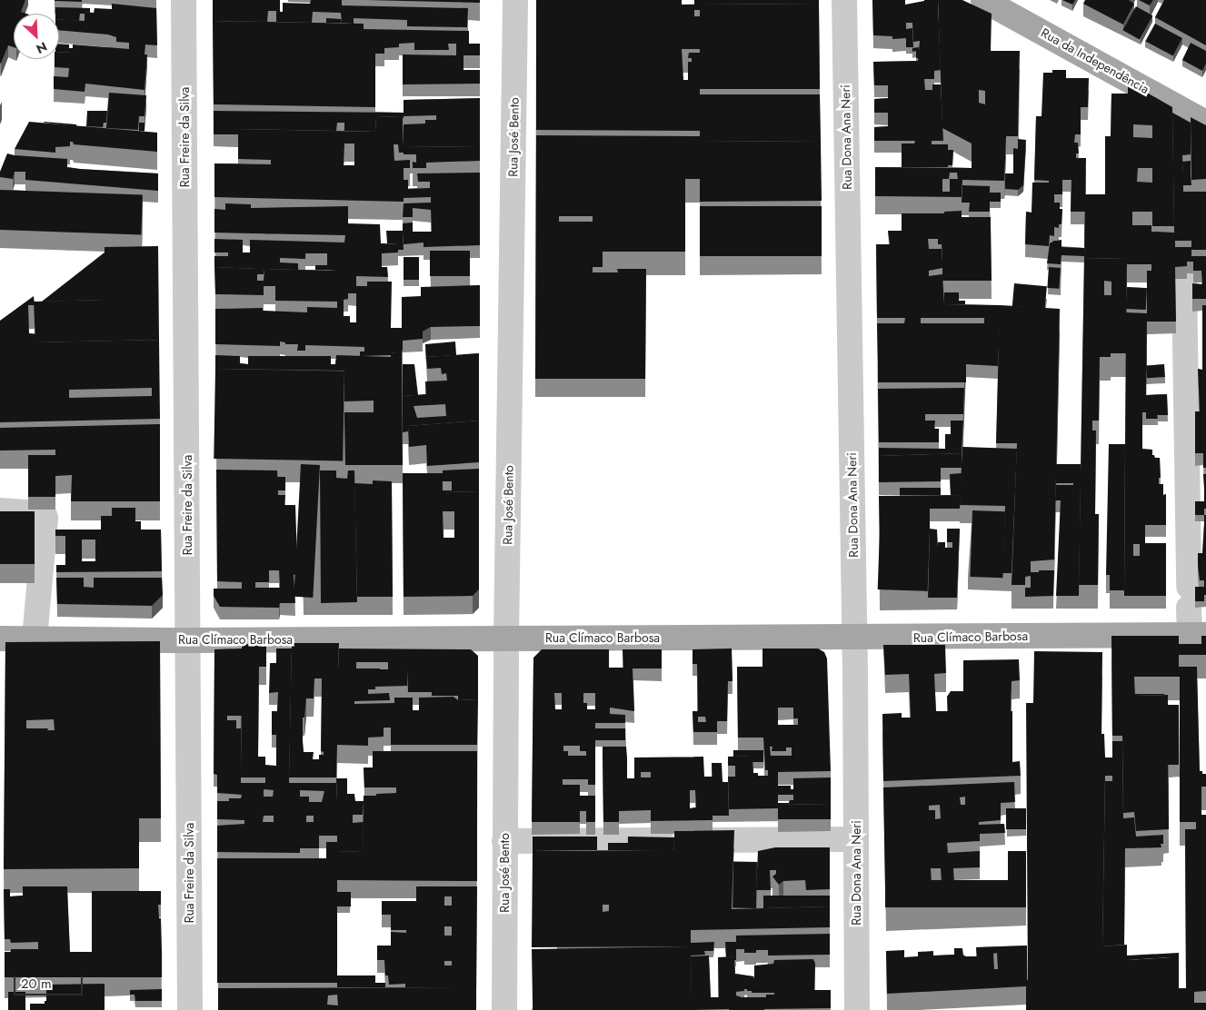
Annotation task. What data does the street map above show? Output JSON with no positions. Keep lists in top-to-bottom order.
{
  "streets": {
    "main road": ["Rua da Independência", "Rua Clímaco Barbosa"],
    "street": ["Rua Freire da Silva", "Rua José Bento", "Rua Dona Ana Neri"]
  },
  "crossings": [
    ["Rua Freire da Silva", "Rua Clímaco Barbosa"],
    ["Rua José Bento", "Rua Clímaco Barbosa"],
    ["Rua Dona Ana Neri", "Rua Clímaco Barbosa"]
  ],
  "scale_bar": "20 m",
  "north": "bottom right"
}
